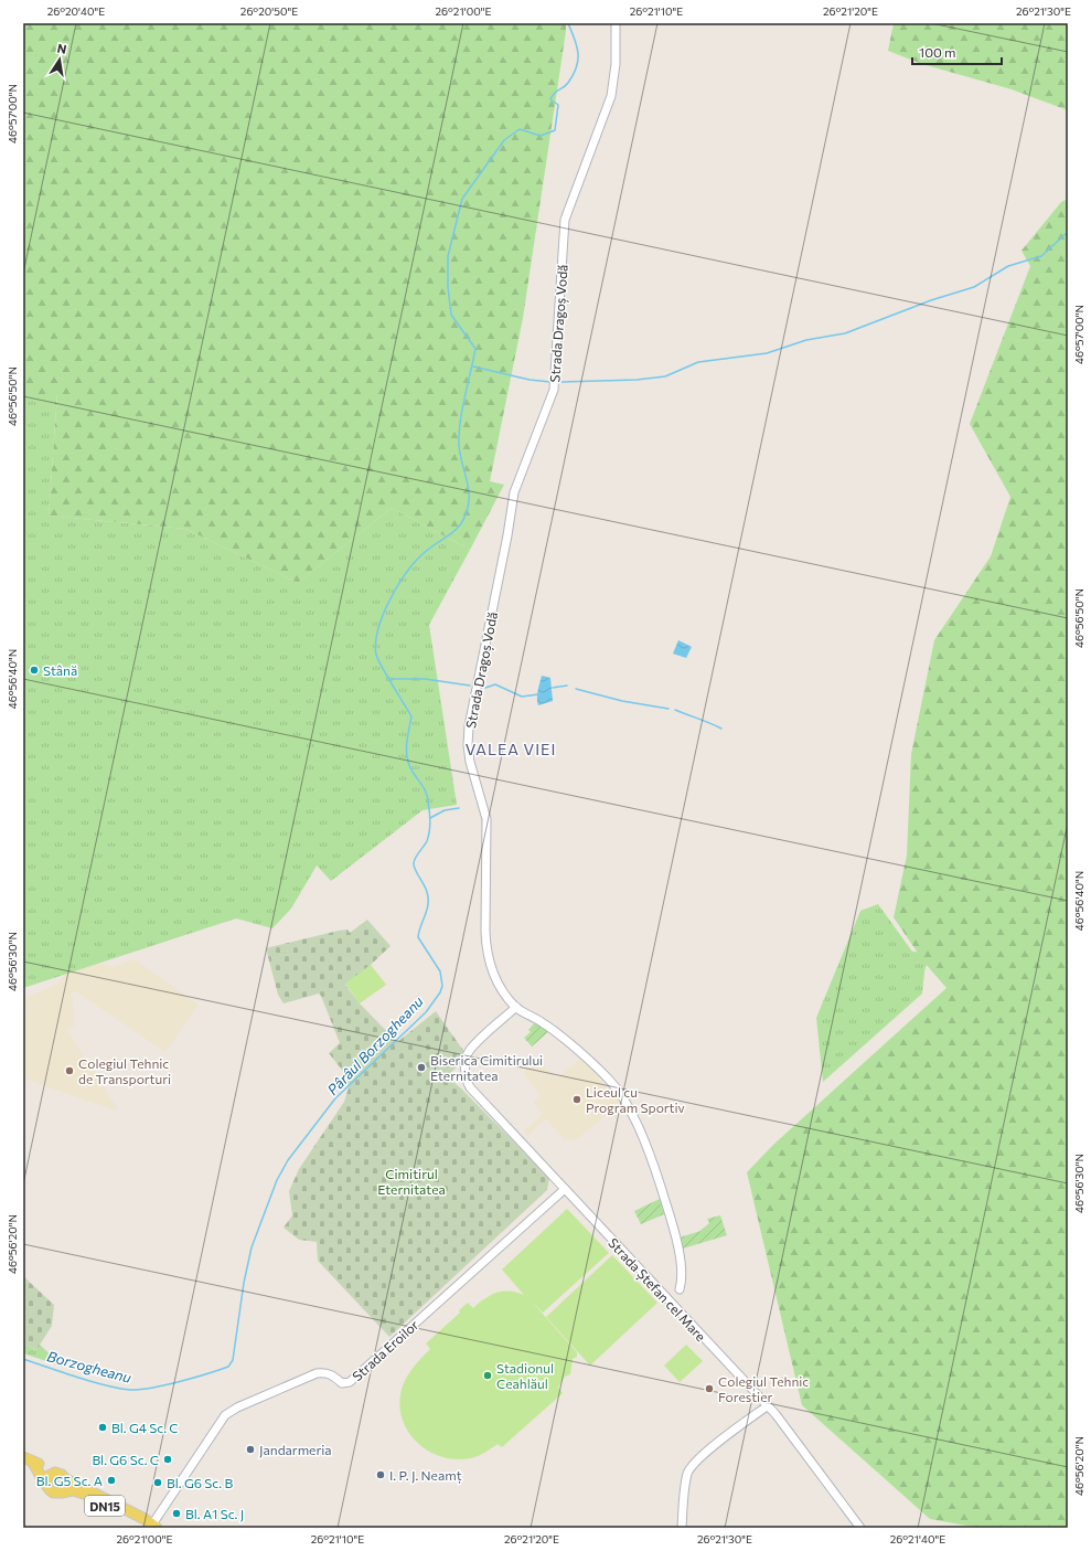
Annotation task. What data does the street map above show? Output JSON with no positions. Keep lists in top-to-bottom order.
{
  "streets": {
    "main road": ["DN15"],
    "street": ["Strada Dragoș Vodă", "Strada Ștefan cel Mare", "Strada Eroilor"]
  },
  "crossings": [
    ["Strada Dragoș Vodă", "Strada Ștefan cel Mare"],
    ["Strada Ștefan cel Mare", "Strada Eroilor"],
    ["Strada Eroilor", "DN15"]
  ],
  "districts": ["VALEA VIEI"],
  "water": ["Pârâul Borzogheanu", "Borzogheanu"],
  "parks": ["Cimitirul Eternitatea"],
  "places": [
    "Stână",
    "Biserica Cimitirului Eternitatea",
    "Colegiul Tehnic de Transporturi",
    "Liceul cu Program Sportiv",
    "Stadionul Ceahlăul",
    "Colegiul Tehnic Forestier",
    "Bl. G4 Sc. C",
    "Jandarmeria",
    "Bl. G6 Sc. C",
    "I. P. J. Neamț",
    "Bl. G5 Sc. A",
    "Bl. G6 Sc. B",
    "Bl. A1 Sc. J"
  ],
  "scale_bar": "100 m",
  "north": "top",
  "coordinates": [
    "26°20'40\"E",
    "26°20'50\"E",
    "26°21'00\"E",
    "26°21'10\"E",
    "26°21'20\"E",
    "26°21'30\"E",
    "46°57'00\"N",
    "46°56'50\"N",
    "46°56'40\"N",
    "46°56'30\"N",
    "46°56'20\"N",
    "26°21'40\"E"
  ]
}
